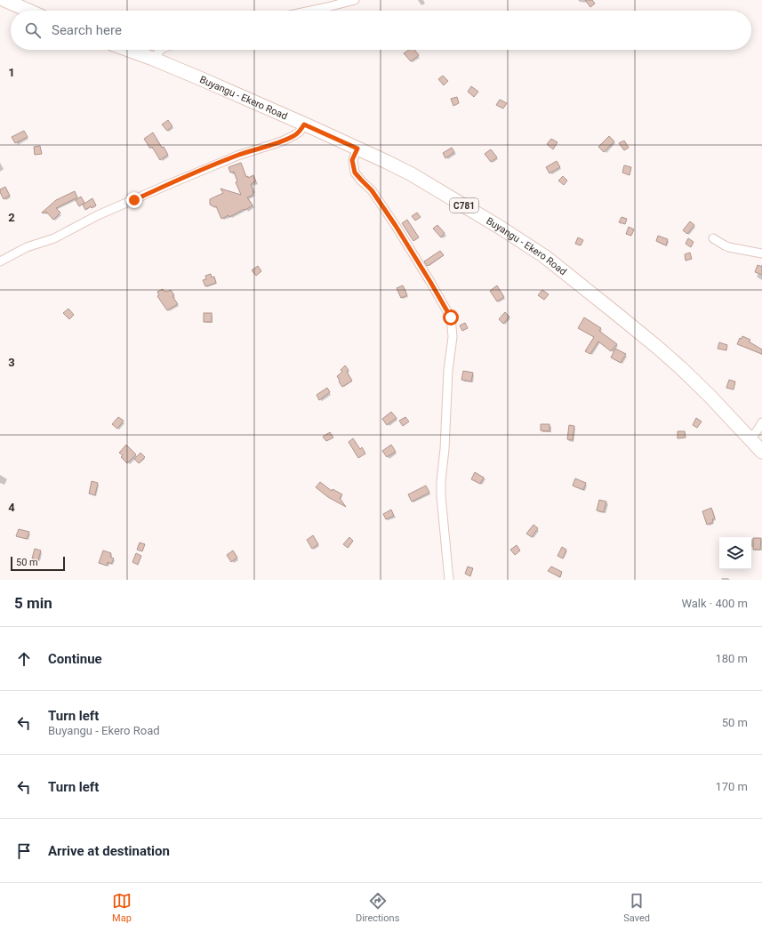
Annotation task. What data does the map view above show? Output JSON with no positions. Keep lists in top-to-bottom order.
{
  "streets": {
    "main road": ["Buyangu - Ekero Road", "C781"]
  },
  "scale_bar": "50 m",
  "page": {
    "search": "Search here",
    "scale": "50 m",
    "heading": ["5 min", "Walk · 400 m"],
    "list": [
      ["Continue", "180 m"],
      ["Turn left", "Buyangu - Ekero Road", "50 m"],
      ["Turn left", "170 m"],
      "Arrive at destination"
    ],
    "nav": ["Map", "Directions", "Saved"]
  },
  "grid": {
    "rows": [
      "1",
      "2",
      "3",
      "4"
    ]
  }
}
